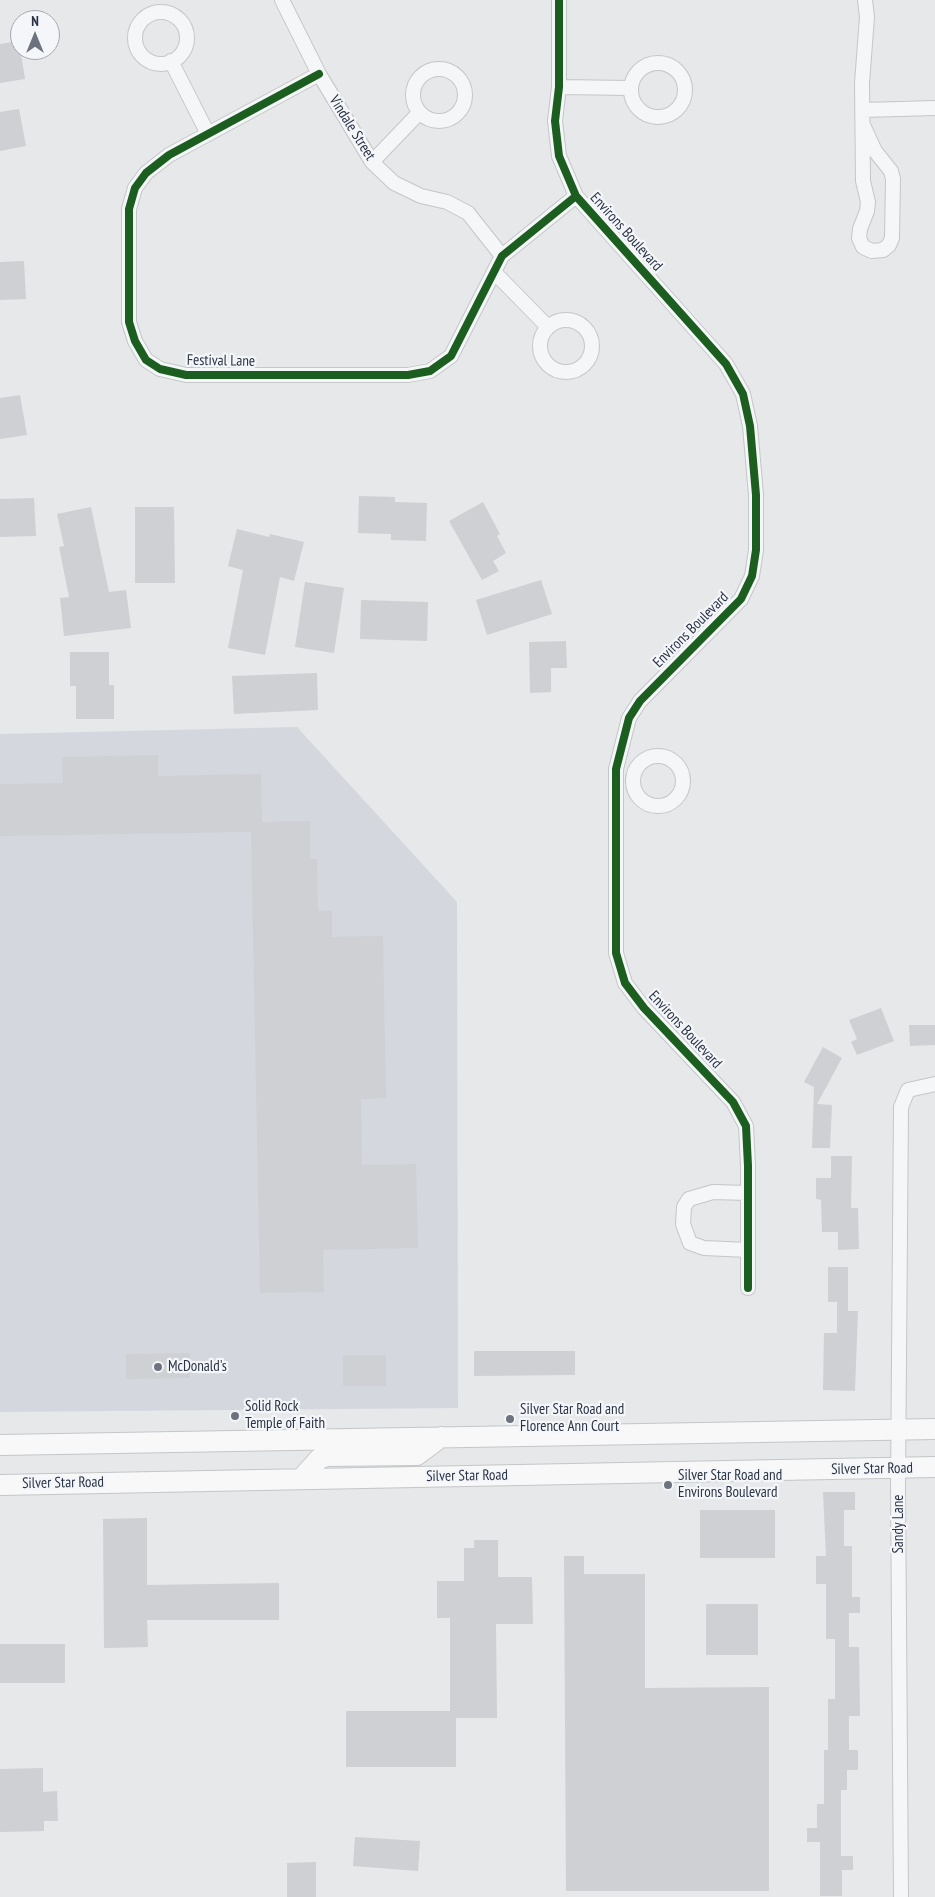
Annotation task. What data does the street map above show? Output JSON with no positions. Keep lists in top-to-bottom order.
{
  "streets": {
    "main road": ["Silver Star Road"],
    "street": [
      "Vindale Street",
      "Environs Boulevard",
      "Festival Lane",
      "Sandy Lane"
    ]
  },
  "crossings": [
    ["Vindale Street", "Festival Lane"],
    ["Environs Boulevard", "Festival Lane"],
    ["Silver Star Road", "Sandy Lane"]
  ],
  "places": [
    "McDonald's",
    "Solid Rock Temple of Faith",
    "Silver Star Road and Florence Ann Court",
    "Silver Star Road and Environs Boulevard"
  ],
  "north": "top"
}
